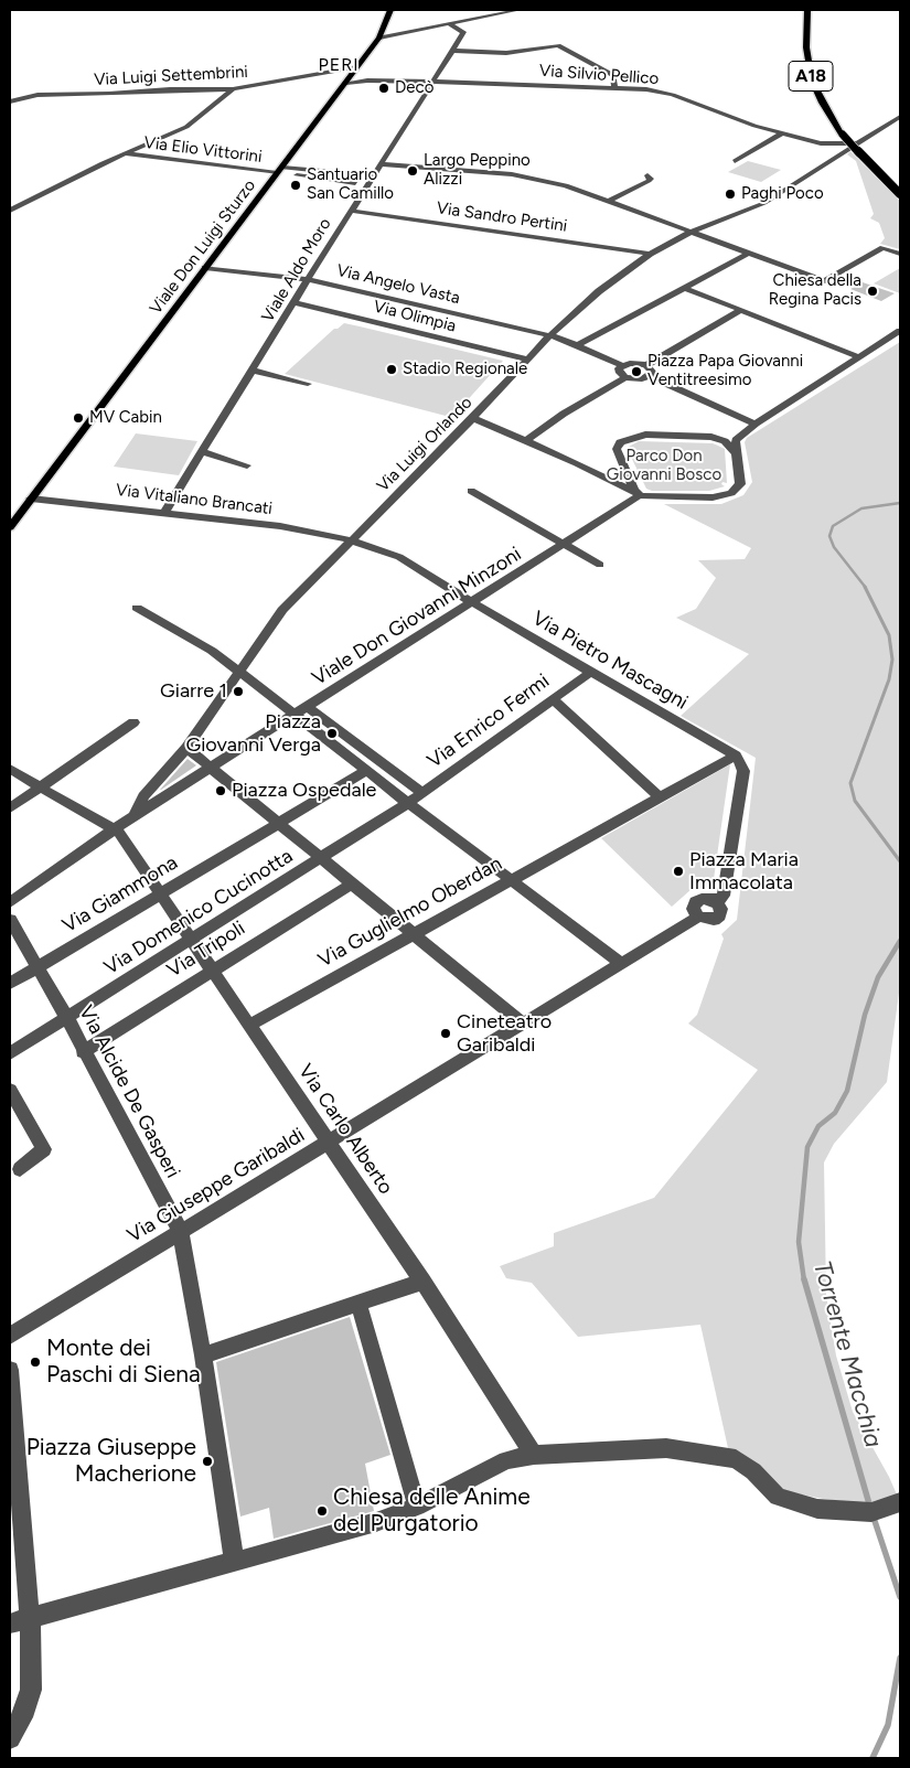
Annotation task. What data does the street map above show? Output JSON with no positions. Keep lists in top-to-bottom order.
{
  "streets": {
    "highway": ["A18"],
    "main road": ["Viale Don Luigi Sturzo"],
    "street": [
      "Via Silvio Pellico",
      "Via Luigi Settembrini",
      "Via Elio Vittorini",
      "Via Sandro Pertini",
      "Viale Aldo Moro",
      "Via Angelo Vasta",
      "Via Olimpia",
      "Via Luigi Orlando",
      "Via Vitaliano Brancati",
      "Viale Don Giovanni Minzoni",
      "Via Pietro Mascagni",
      "Via Enrico Fermi",
      "Via Giammona",
      "Via Domenico Cucinotta",
      "Via Guglielmo Oberdan",
      "Via Tripoli",
      "Via Alcide De Gasperi",
      "Via Carlo Alberto",
      "Via Giuseppe Garibaldi"
    ]
  },
  "crossings": [
    ["Via Silvio Pellico", "Via Luigi Settembrini"],
    ["Via Silvio Pellico", "Viale Don Luigi Sturzo"],
    ["Via Silvio Pellico", "Viale Aldo Moro"],
    ["Via Luigi Settembrini", "Viale Don Luigi Sturzo"],
    ["Via Elio Vittorini", "Viale Don Luigi Sturzo"],
    ["Via Sandro Pertini", "Viale Aldo Moro"],
    ["Via Sandro Pertini", "Via Luigi Orlando"],
    ["Viale Don Luigi Sturzo", "Via Angelo Vasta"],
    ["Viale Don Luigi Sturzo", "Via Vitaliano Brancati"],
    ["Viale Aldo Moro", "Via Angelo Vasta"],
    ["Viale Aldo Moro", "Via Olimpia"],
    ["Viale Aldo Moro", "Via Vitaliano Brancati"],
    ["Via Angelo Vasta", "Via Luigi Orlando"],
    ["Via Olimpia", "Via Luigi Orlando"],
    ["Via Luigi Orlando", "Via Vitaliano Brancati"],
    ["Via Luigi Orlando", "Viale Don Giovanni Minzoni"],
    ["Via Vitaliano Brancati", "Viale Don Giovanni Minzoni"],
    ["Via Vitaliano Brancati", "Via Pietro Mascagni"],
    ["Viale Don Giovanni Minzoni", "Via Pietro Mascagni"],
    ["Viale Don Giovanni Minzoni", "Via Carlo Alberto"],
    ["Via Pietro Mascagni", "Via Enrico Fermi"],
    ["Via Pietro Mascagni", "Via Guglielmo Oberdan"],
    ["Via Pietro Mascagni", "Via Giuseppe Garibaldi"],
    ["Via Enrico Fermi", "Via Domenico Cucinotta"],
    ["Via Giammona", "Via Alcide De Gasperi"],
    ["Via Giammona", "Via Carlo Alberto"],
    ["Via Domenico Cucinotta", "Via Alcide De Gasperi"],
    ["Via Domenico Cucinotta", "Via Carlo Alberto"],
    ["Via Guglielmo Oberdan", "Via Carlo Alberto"],
    ["Via Guglielmo Oberdan", "Via Giuseppe Garibaldi"],
    ["Via Tripoli", "Via Alcide De Gasperi"],
    ["Via Tripoli", "Via Carlo Alberto"],
    ["Via Alcide De Gasperi", "Via Giuseppe Garibaldi"],
    ["Via Carlo Alberto", "Via Giuseppe Garibaldi"]
  ],
  "districts": ["PERI"],
  "water": ["Torrente Macchia"],
  "parks": ["Parco Don Giovanni Bosco"],
  "places": [
    "Decò",
    "Largo Peppino Alizzi",
    "Santuario San Camillo",
    "Paghi Poco",
    "Chiesa della Regina Pacis",
    "Stadio Regionale",
    "Piazza Papa Giovanni Ventitreesimo",
    "MV Cabin",
    "Giarre 1",
    "Piazza Giovanni Verga",
    "Piazza Ospedale",
    "Piazza Maria Immacolata",
    "Cineteatro Garibaldi",
    "Monte dei Paschi di Siena",
    "Piazza Giuseppe Macherione",
    "Chiesa delle Anime del Purgatorio"
  ]
}
